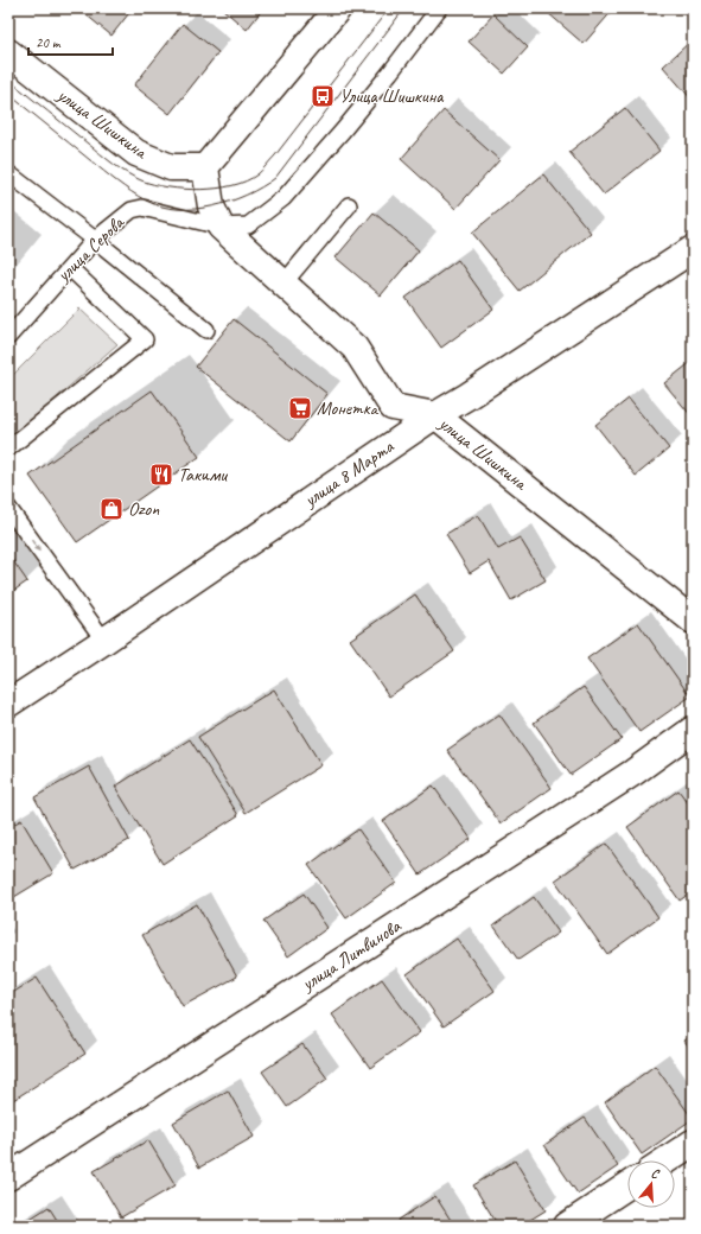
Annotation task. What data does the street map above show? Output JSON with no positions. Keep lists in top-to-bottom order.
{
  "streets": {
    "street": ["улица Шишкина", "улица 8 Марта", "улица Литвинова"],
    "lane": ["улица Серова"]
  },
  "crossings": [
    ["улица Шишкина", "улица Серова"],
    ["улица Шишкина", "улица 8 Марта"]
  ],
  "places": {
    "bus stop": ["Улица Шишкина"],
    "supermarket": ["Монетка"],
    "restaurant": ["Такими"],
    "shop": ["Ozon"]
  },
  "scale_bar": "20 m",
  "north": "top"
}
